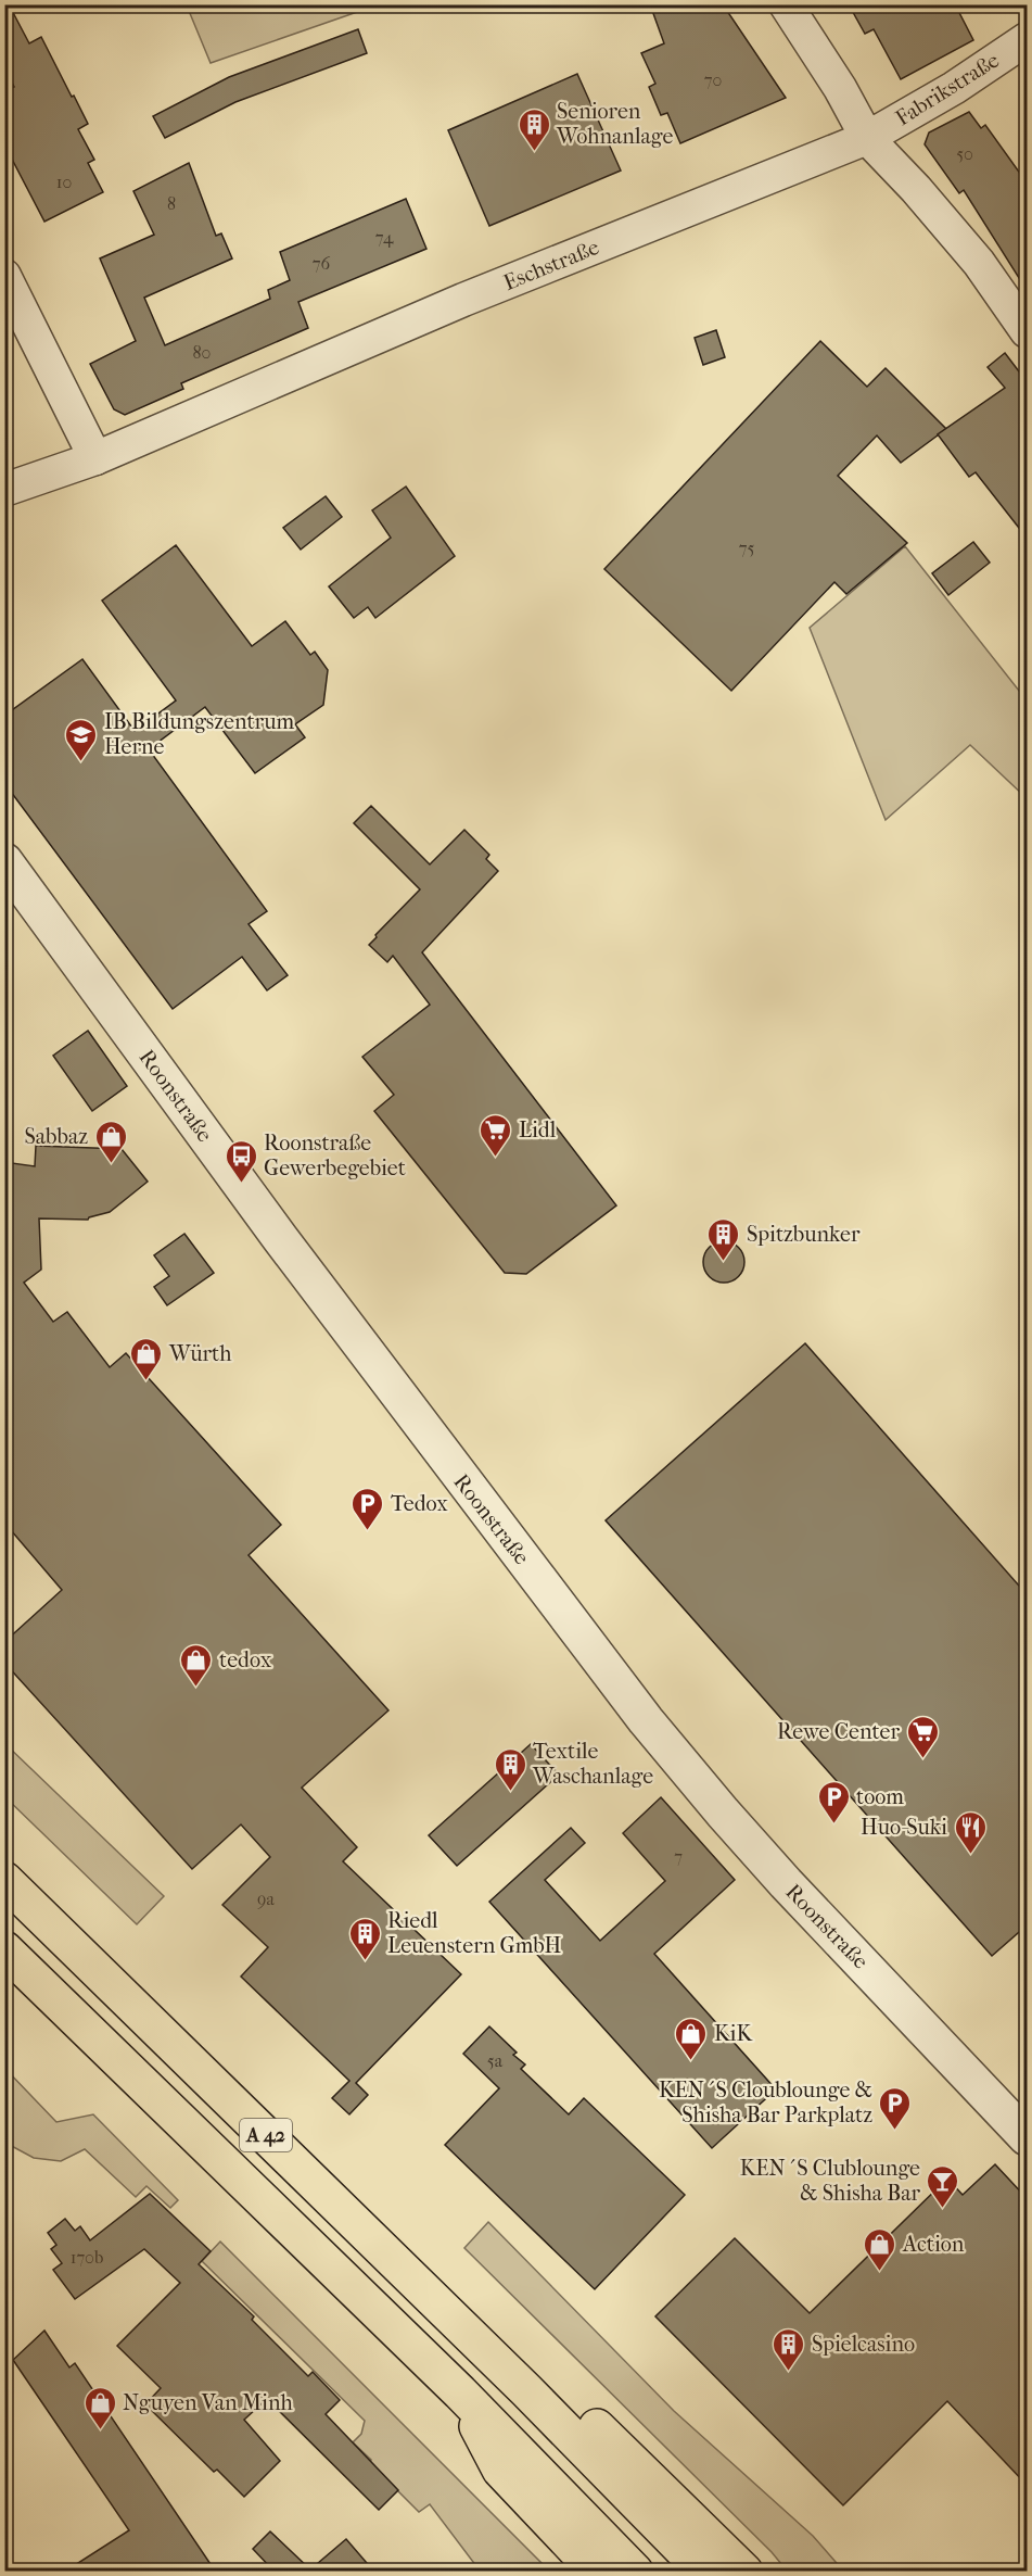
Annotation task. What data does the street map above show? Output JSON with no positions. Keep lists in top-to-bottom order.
{
  "streets": {
    "highway": ["A 42"],
    "street": ["Fabrikstraße", "Eschstraße", "Roonstraße"]
  },
  "crossings": [
    ["Fabrikstraße", "Eschstraße"]
  ],
  "places": {
    "building": [
      "Senioren Wohnanlage",
      "Spitzbunker",
      "Textile Waschanlage",
      "Riedl Leuenstern GmbH",
      "Spielcasino"
    ],
    "school or university": ["IB Bildungszentrum Herne"],
    "supermarket": ["Lidl", "Rewe Center"],
    "shop": [
      "Sabbaz",
      "Würth",
      "tedox",
      "KiK",
      "Action",
      "Nguyen Van Minh"
    ],
    "bus stop": ["Roonstraße Gewerbegebiet"],
    "parking": ["Tedox", "toom", "KEN´S Cloublounge & Shisha Bar Parkplatz"],
    "restaurant": ["Huo-Suki"],
    "bar": ["KEN´S Clublounge & Shisha Bar"]
  },
  "house_numbers": [
    "70",
    "50",
    "10",
    "8",
    "74",
    "76",
    "80",
    "75",
    "7",
    "9a",
    "5a",
    "170b"
  ]
}
